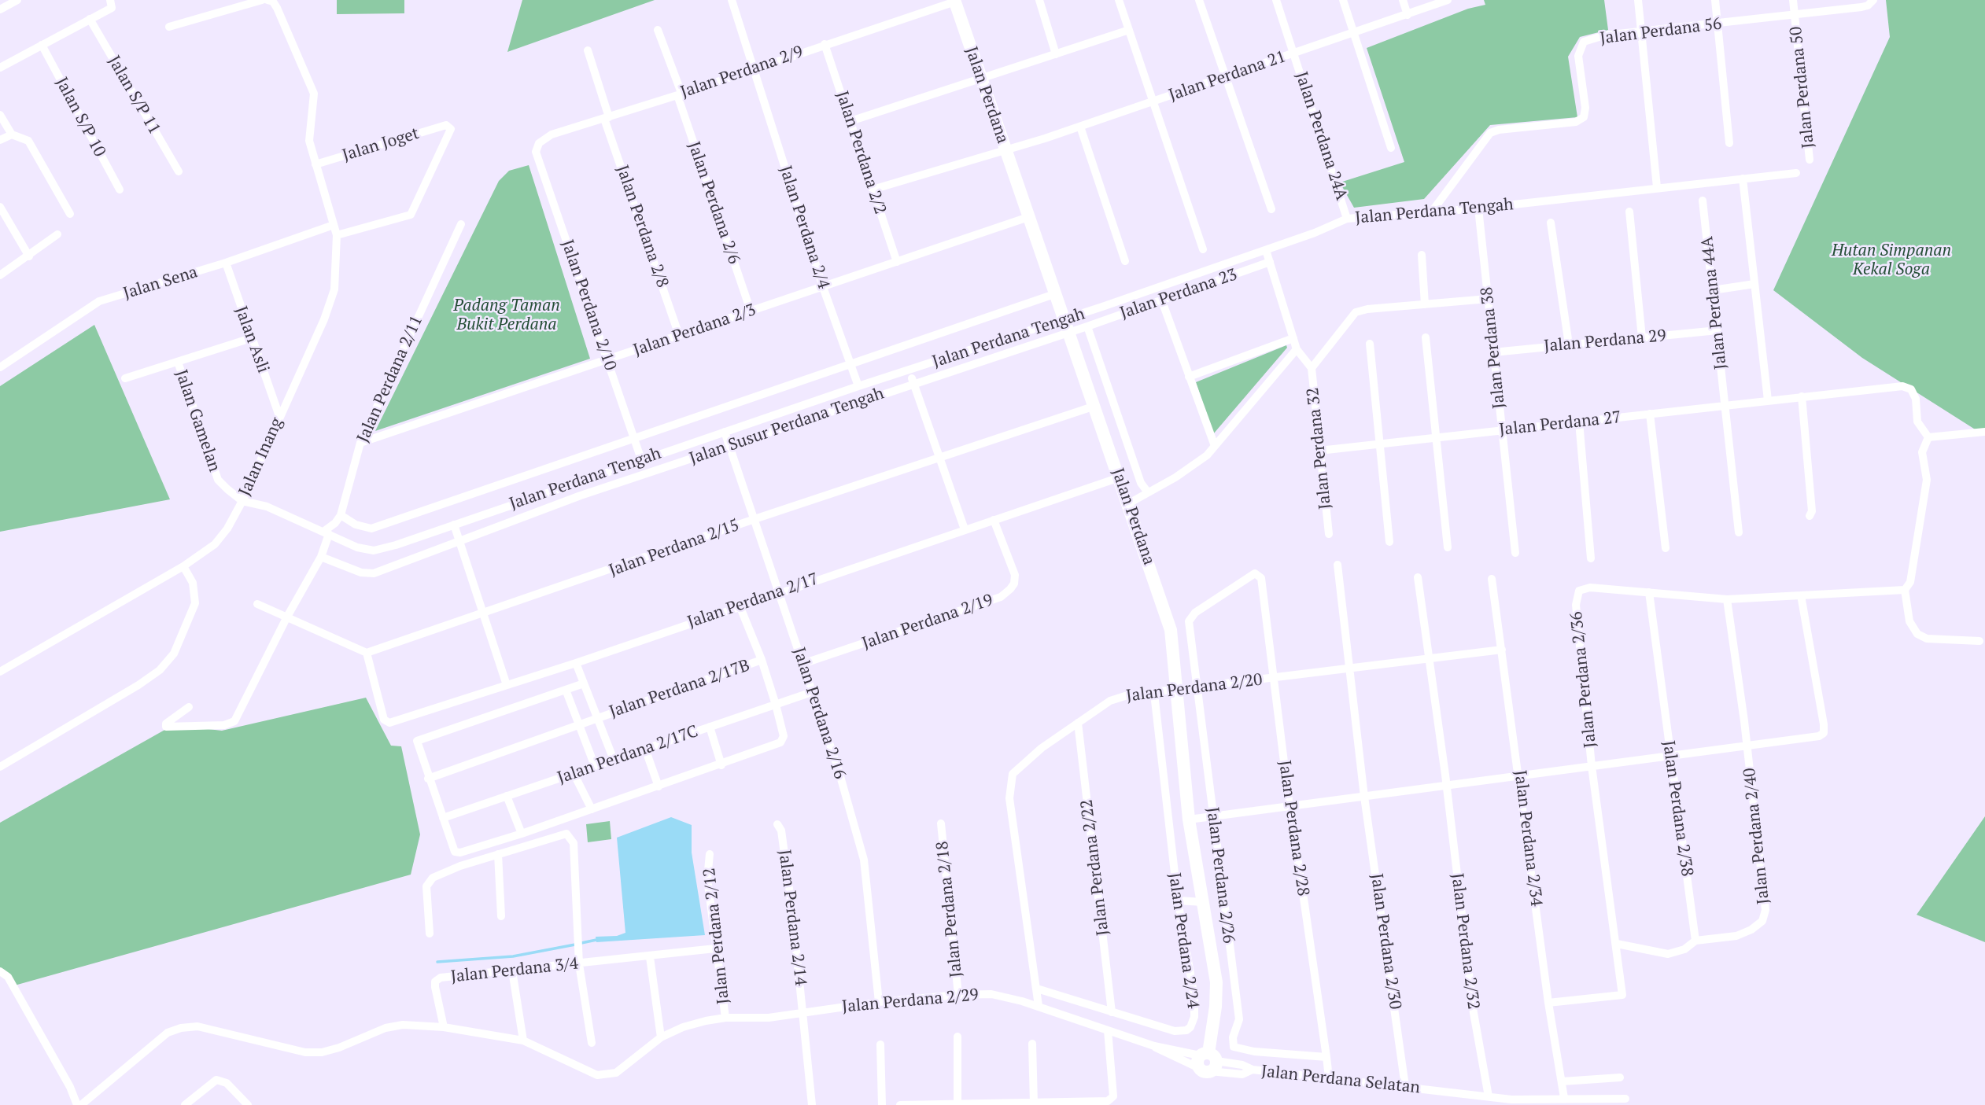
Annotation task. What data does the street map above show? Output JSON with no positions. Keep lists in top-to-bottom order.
{
  "streets": {
    "street": [
      "Jalan Perdana 56",
      "Jalan Perdana 2/9",
      "Jalan Perdana 21",
      "Jalan Perdana 50",
      "Jalan S/P 11",
      "Jalan Perdana",
      "Jalan S/P 10",
      "Jalan Perdana 24A",
      "Jalan Joget",
      "Jalan Perdana 2/2",
      "Jalan Perdana 2/6",
      "Jalan Perdana Tengah",
      "Jalan Perdana 2/8",
      "Jalan Perdana 2/4",
      "Jalan Sena",
      "Jalan Perdana 23",
      "Jalan Perdana 44A",
      "Jalan Perdana 2/10",
      "Jalan Perdana 2/3",
      "Jalan Asli",
      "Jalan Perdana 29",
      "Jalan Perdana 38",
      "Jalan Perdana 2/11",
      "Jalan Gamelan",
      "Jalan Perdana 27",
      "Jalan Susur Perdana Tengah",
      "Jalan Perdana 32",
      "Jalan Inang",
      "Jalan Perdana 2/15",
      "Jalan Perdana 2/17",
      "Jalan Perdana 2/19",
      "Jalan Perdana 2/36",
      "Jalan Perdana 2/20",
      "Jalan Perdana 2/17B",
      "Jalan Perdana 2/16",
      "Jalan Perdana 2/17C",
      "Jalan Perdana 2/38",
      "Jalan Perdana 2/28",
      "Jalan Perdana 2/40",
      "Jalan Perdana 2/34",
      "Jalan Perdana 2/22",
      "Jalan Perdana 2/26",
      "Jalan Perdana 2/18",
      "Jalan Perdana 2/14",
      "Jalan Perdana 2/12",
      "Jalan Perdana 2/24",
      "Jalan Perdana 2/30",
      "Jalan Perdana 2/32",
      "Jalan Perdana 3/4",
      "Jalan Perdana 2/29",
      "Jalan Perdana Selatan"
    ]
  },
  "crossings": [
    ["Jalan Perdana 56", "Jalan Perdana 50"],
    ["Jalan Perdana 56", "Jalan Perdana Tengah"],
    ["Jalan Perdana 2/9", "Jalan Perdana"],
    ["Jalan Perdana 2/9", "Jalan Perdana 2/2"],
    ["Jalan Perdana 2/9", "Jalan Perdana 2/6"],
    ["Jalan Perdana 2/9", "Jalan Perdana 2/8"],
    ["Jalan Perdana 2/9", "Jalan Perdana 2/4"],
    ["Jalan Perdana 2/9", "Jalan Perdana 2/10"],
    ["Jalan Perdana 21", "Jalan Perdana"],
    ["Jalan Perdana 21", "Jalan Perdana 24A"],
    ["Jalan Perdana 21", "Jalan Perdana 2/2"],
    ["Jalan Perdana", "Jalan Perdana Tengah"],
    ["Jalan Perdana", "Jalan Perdana 23"],
    ["Jalan Perdana", "Jalan Perdana 2/3"],
    ["Jalan Perdana", "Jalan Susur Perdana Tengah"],
    ["Jalan Perdana", "Jalan Perdana 2/15"],
    ["Jalan Perdana", "Jalan Perdana 2/17"],
    ["Jalan Perdana", "Jalan Perdana 2/20"],
    ["Jalan Perdana", "Jalan Perdana 2/29"],
    ["Jalan Perdana", "Jalan Perdana Selatan"],
    ["Jalan Perdana 24A", "Jalan Perdana Tengah"],
    ["Jalan Joget", "Jalan Inang"],
    ["Jalan Perdana 2/2", "Jalan Perdana 2/3"],
    ["Jalan Perdana 2/6", "Jalan Perdana 2/3"],
    ["Jalan Perdana Tengah", "Jalan Perdana 2/4"],
    ["Jalan Perdana Tengah", "Jalan Perdana 2/10"],
    ["Jalan Perdana Tengah", "Jalan Perdana 38"],
    ["Jalan Perdana Tengah", "Jalan Gamelan"],
    ["Jalan Perdana Tengah", "Jalan Inang"],
    ["Jalan Perdana Tengah", "Jalan Perdana 2/16"],
    ["Jalan Perdana 2/8", "Jalan Perdana 2/3"],
    ["Jalan Perdana 2/4", "Jalan Perdana 2/3"],
    ["Jalan Sena", "Jalan Asli"],
    ["Jalan Sena", "Jalan Inang"],
    ["Jalan Perdana 23", "Jalan Susur Perdana Tengah"],
    ["Jalan Perdana 44A", "Jalan Perdana 29"],
    ["Jalan Perdana 44A", "Jalan Perdana 27"],
    ["Jalan Perdana 2/10", "Jalan Perdana 2/3"],
    ["Jalan Perdana 2/3", "Jalan Perdana 2/11"],
    ["Jalan Asli", "Jalan Inang"],
    ["Jalan Perdana 29", "Jalan Perdana 38"],
    ["Jalan Perdana 38", "Jalan Perdana 27"],
    ["Jalan Perdana 38", "Jalan Perdana 32"],
    ["Jalan Gamelan", "Jalan Inang"],
    ["Jalan Perdana 27", "Jalan Perdana 32"],
    ["Jalan Susur Perdana Tengah", "Jalan Perdana 2/16"],
    ["Jalan Perdana 2/15", "Jalan Perdana 2/17"],
    ["Jalan Perdana 2/15", "Jalan Perdana 2/16"],
    ["Jalan Perdana 2/17", "Jalan Perdana 2/19"],
    ["Jalan Perdana 2/17", "Jalan Perdana 2/16"],
    ["Jalan Perdana 2/19", "Jalan Perdana 2/16"],
    ["Jalan Perdana 2/36", "Jalan Perdana 2/38"],
    ["Jalan Perdana 2/36", "Jalan Perdana 2/40"],
    ["Jalan Perdana 2/36", "Jalan Perdana 2/34"],
    ["Jalan Perdana 2/20", "Jalan Perdana 2/28"],
    ["Jalan Perdana 2/20", "Jalan Perdana 2/34"],
    ["Jalan Perdana 2/20", "Jalan Perdana 2/22"],
    ["Jalan Perdana 2/20", "Jalan Perdana 2/26"],
    ["Jalan Perdana 2/20", "Jalan Perdana 2/24"],
    ["Jalan Perdana 2/20", "Jalan Perdana 2/30"],
    ["Jalan Perdana 2/20", "Jalan Perdana 2/32"],
    ["Jalan Perdana 2/20", "Jalan Perdana 2/29"],
    ["Jalan Perdana 2/16", "Jalan Perdana 2/17C"],
    ["Jalan Perdana 2/16", "Jalan Perdana 2/29"],
    ["Jalan Perdana 2/38", "Jalan Perdana 2/40"],
    ["Jalan Perdana 2/28", "Jalan Perdana 2/26"],
    ["Jalan Perdana 2/28", "Jalan Perdana Selatan"],
    ["Jalan Perdana 2/34", "Jalan Perdana Selatan"],
    ["Jalan Perdana 2/22", "Jalan Perdana 2/24"],
    ["Jalan Perdana 2/18", "Jalan Perdana 2/29"],
    ["Jalan Perdana 2/14", "Jalan Perdana 2/29"],
    ["Jalan Perdana 2/12", "Jalan Perdana 3/4"],
    ["Jalan Perdana 2/12", "Jalan Perdana 2/29"],
    ["Jalan Perdana 2/30", "Jalan Perdana Selatan"],
    ["Jalan Perdana 2/32", "Jalan Perdana Selatan"],
    ["Jalan Perdana 2/29", "Jalan Perdana Selatan"]
  ],
  "parks": ["Hutan Simpanan Kekal Soga", "Padang Taman Bukit Perdana"]
}
